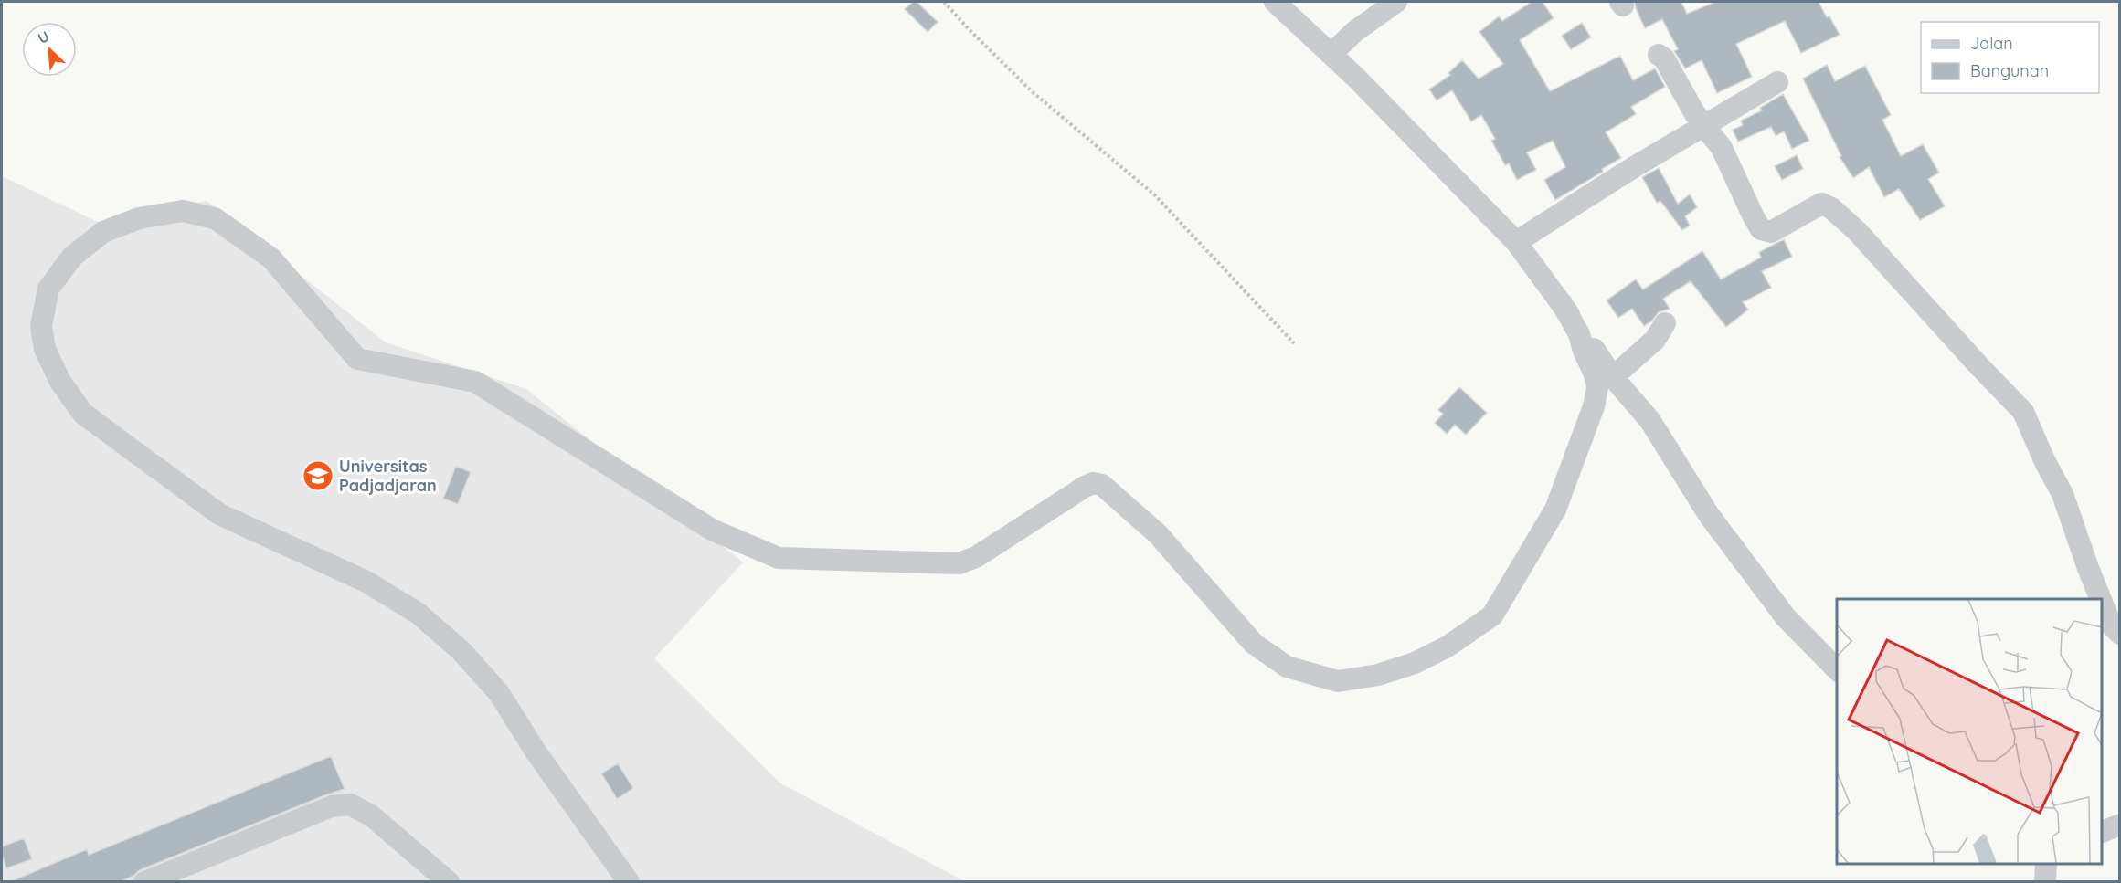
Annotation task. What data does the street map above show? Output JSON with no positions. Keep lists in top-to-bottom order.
{
  "places": {
    "school or university": ["Universitas Padjadjaran"]
  },
  "legend": ["Jalan", "Bangunan"],
  "north": "top left"
}
